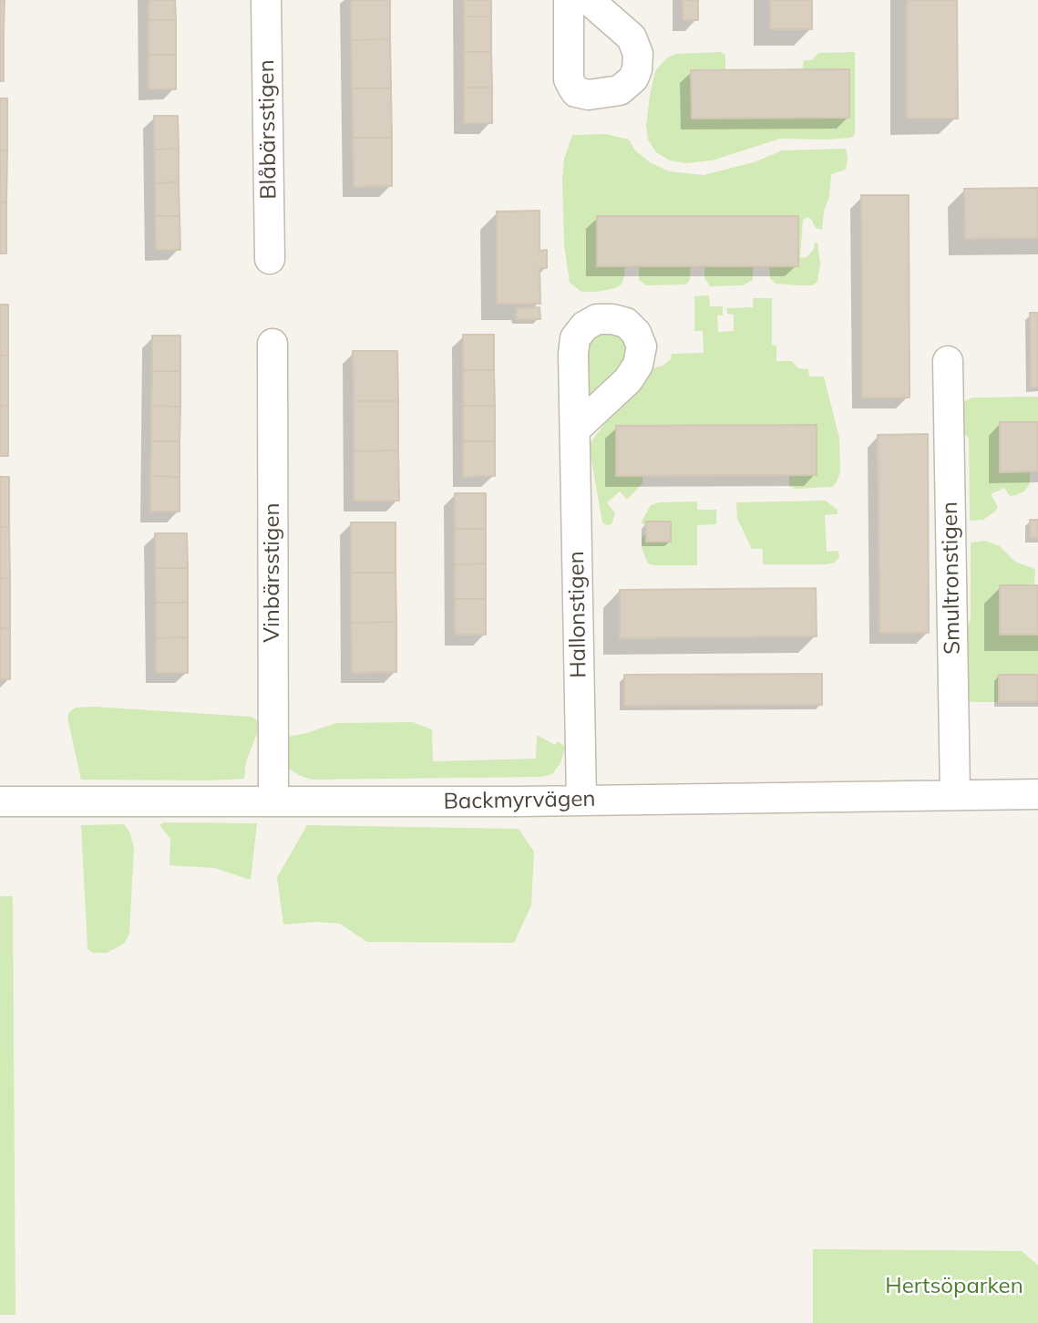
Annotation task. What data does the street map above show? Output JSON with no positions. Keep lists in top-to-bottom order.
{
  "streets": {
    "street": [
      "Blåbärsstigen",
      "Vinbärsstigen",
      "Smultronstigen",
      "Hallonstigen",
      "Backmyrvägen"
    ]
  },
  "crossings": [
    ["Vinbärsstigen", "Backmyrvägen"],
    ["Smultronstigen", "Backmyrvägen"],
    ["Hallonstigen", "Backmyrvägen"]
  ],
  "parks": ["Hertsöparken"]
}
